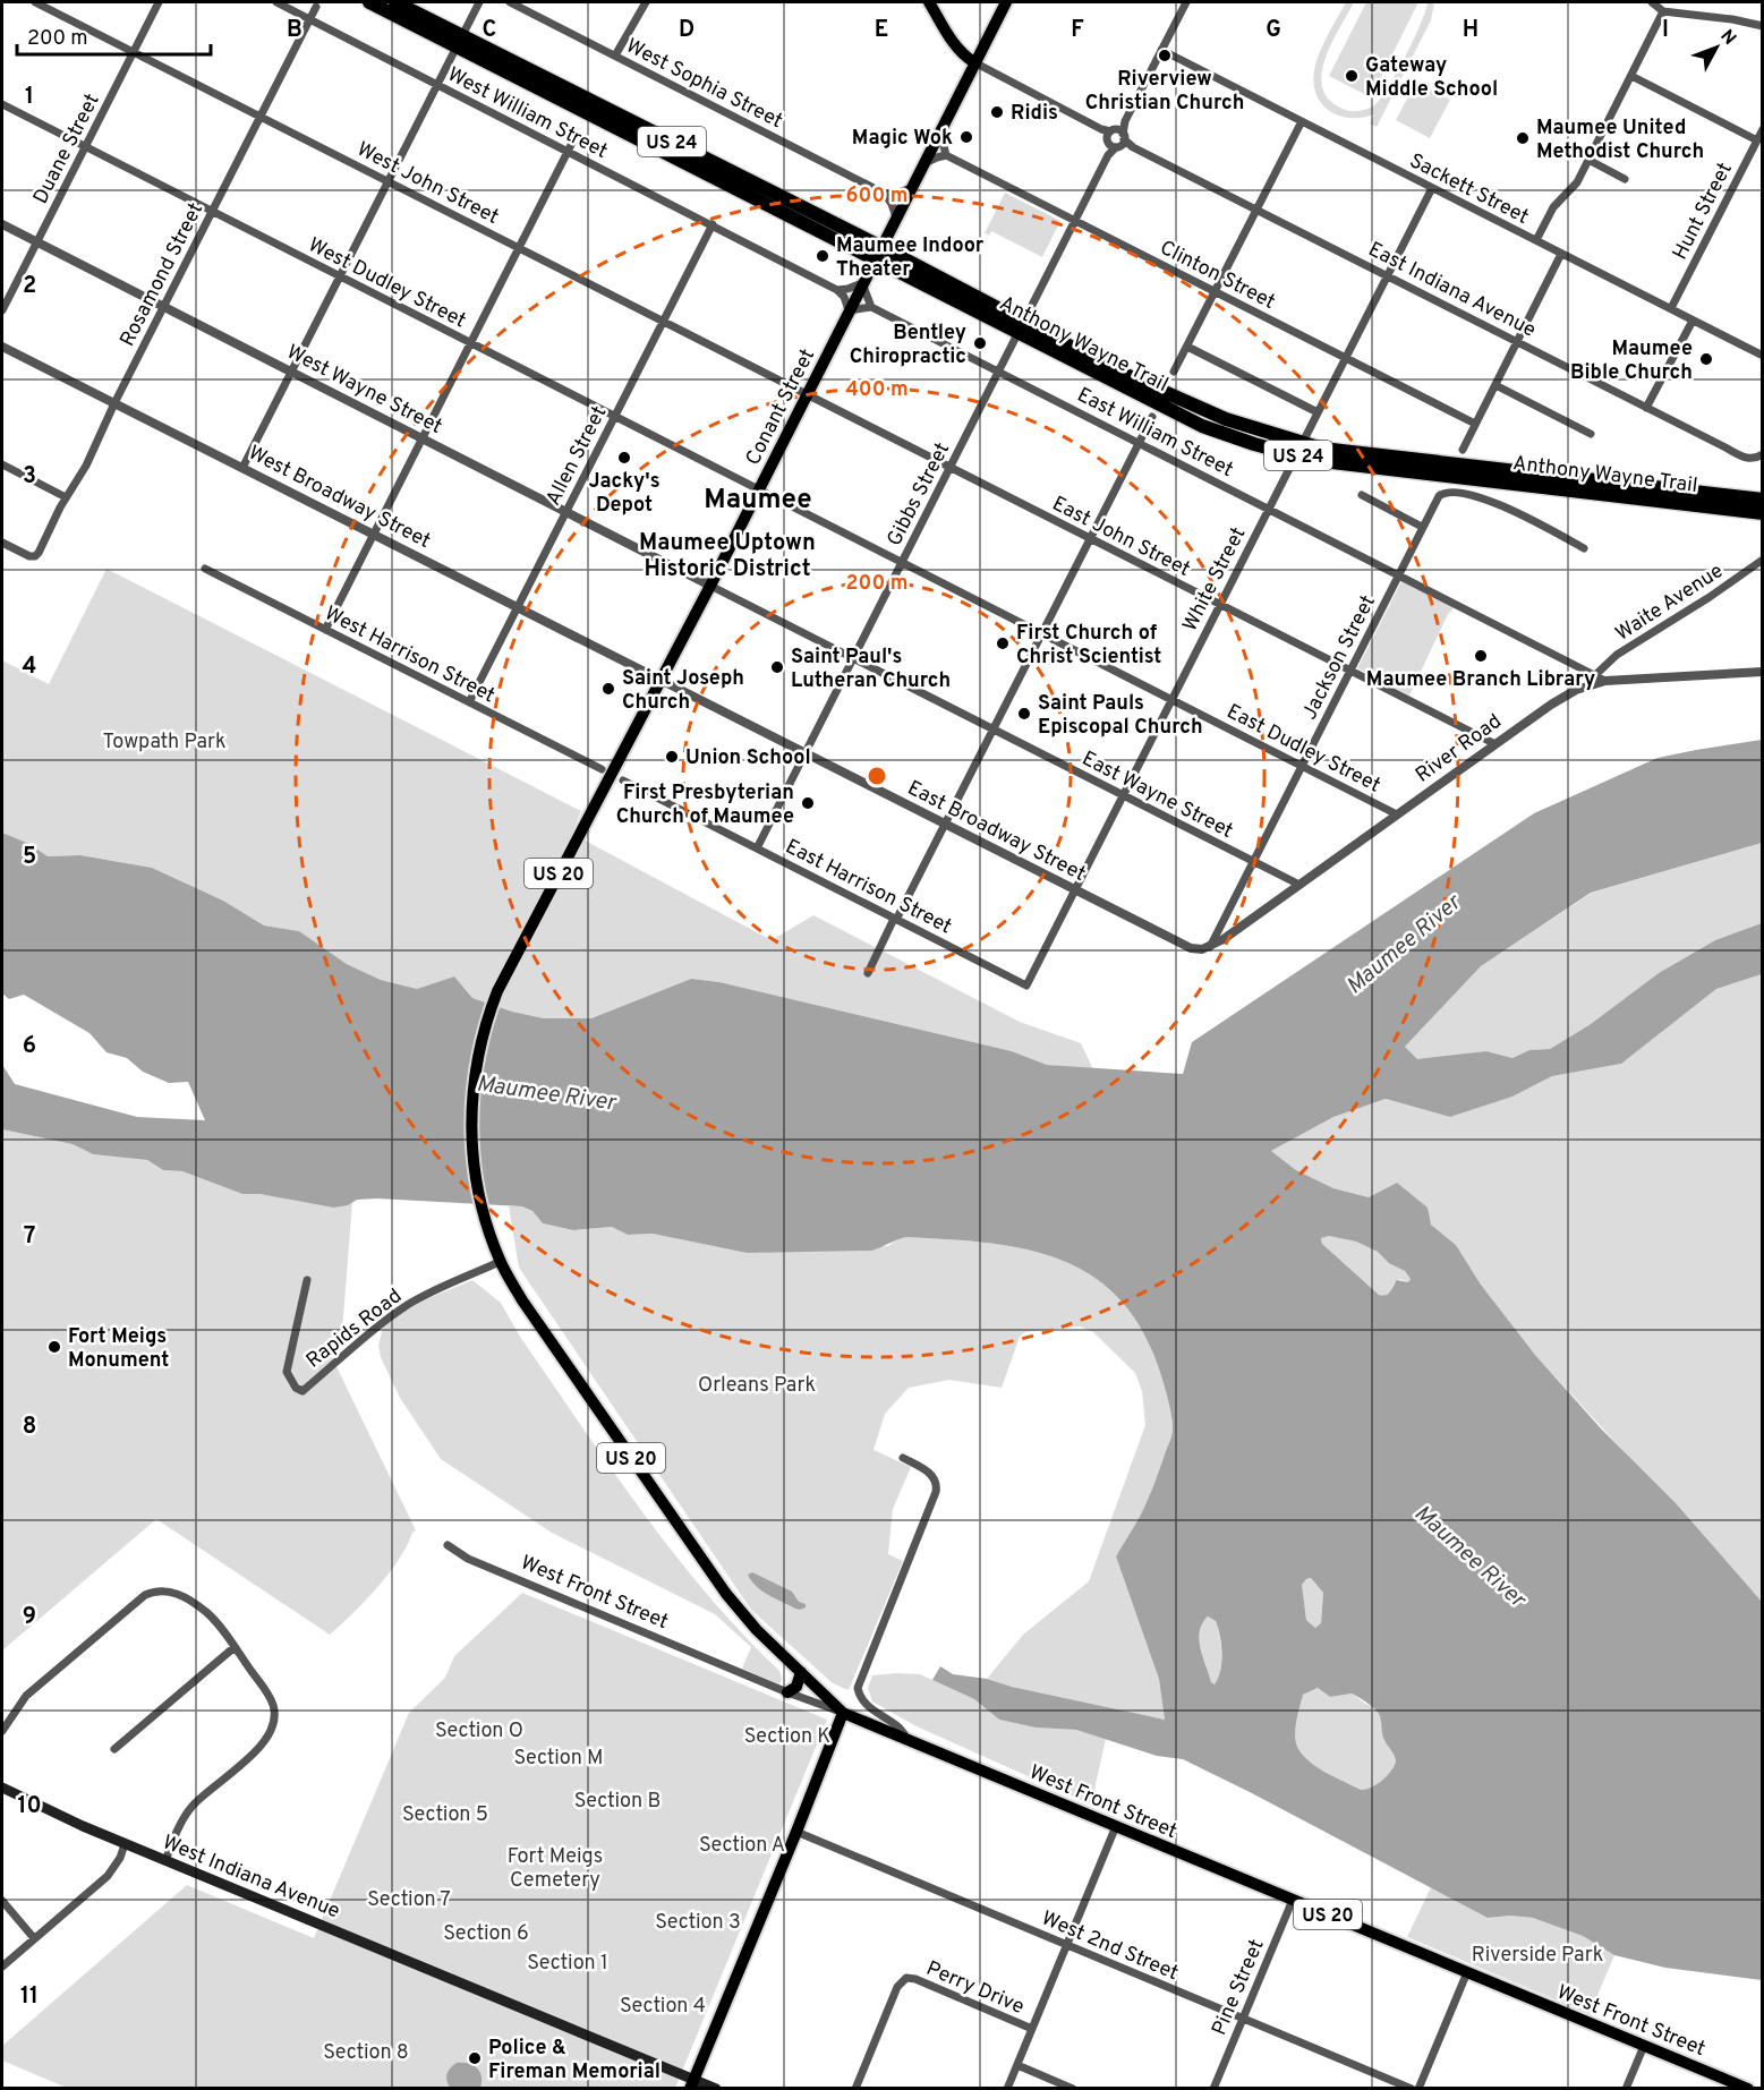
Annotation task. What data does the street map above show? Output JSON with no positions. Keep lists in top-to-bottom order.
{
  "streets": {
    "highway": ["US 24", "Anthony Wayne Trail"],
    "main road": [
      "Conant Street",
      "US 20",
      "West Front Street",
      "West Indiana Avenue"
    ],
    "street": [
      "West Sophia Street",
      "West William Street",
      "Duane Street",
      "West John Street",
      "Sackett Street",
      "Hunt Street",
      "Rosamond Street",
      "Clinton Street",
      "West Dudley Street",
      "East Indiana Avenue",
      "West Wayne Street",
      "East William Street",
      "Allen Street",
      "Gibbs Street",
      "West Broadway Street",
      "East John Street",
      "White Street",
      "Waite Avenue",
      "West Harrison Street",
      "Jackson Street",
      "East Dudley Street",
      "River Road",
      "East Wayne Street",
      "East Broadway Street",
      "East Harrison Street",
      "Rapids Road",
      "West 2nd Street",
      "Perry Drive",
      "Pine Street"
    ]
  },
  "crossings": [
    ["West William Street", "Rosamond Street"],
    ["West William Street", "Allen Street"],
    ["Duane Street", "West John Street"],
    ["Duane Street", "West Dudley Street"],
    ["Duane Street", "West Wayne Street"],
    ["West John Street", "Rosamond Street"],
    ["West John Street", "Conant Street"],
    ["West John Street", "Allen Street"],
    ["West John Street", "East John Street"],
    ["Sackett Street", "Hunt Street"],
    ["Sackett Street", "Gibbs Street"],
    ["Sackett Street", "White Street"],
    ["Rosamond Street", "West Dudley Street"],
    ["Rosamond Street", "West Wayne Street"],
    ["Rosamond Street", "West Broadway Street"],
    ["Clinton Street", "Gibbs Street"],
    ["Clinton Street", "White Street"],
    ["West Dudley Street", "Conant Street"],
    ["West Dudley Street", "Allen Street"],
    ["West Dudley Street", "East Dudley Street"],
    ["East Indiana Avenue", "Conant Street"],
    ["East Indiana Avenue", "Gibbs Street"],
    ["East Indiana Avenue", "White Street"],
    ["Anthony Wayne Trail", "Conant Street"],
    ["Anthony Wayne Trail", "Gibbs Street"],
    ["Anthony Wayne Trail", "White Street"],
    ["West Wayne Street", "Conant Street"],
    ["West Wayne Street", "Allen Street"],
    ["West Wayne Street", "East Wayne Street"],
    ["Conant Street", "West Broadway Street"],
    ["Conant Street", "East John Street"],
    ["Conant Street", "East Dudley Street"],
    ["Conant Street", "East Wayne Street"],
    ["Conant Street", "East Broadway Street"],
    ["Conant Street", "US 20"],
    ["Conant Street", "Rapids Road"],
    ["East William Street", "Gibbs Street"],
    ["East William Street", "White Street"],
    ["East William Street", "Waite Avenue"],
    ["East William Street", "Jackson Street"],
    ["East William Street", "River Road"],
    ["Allen Street", "West Broadway Street"],
    ["Allen Street", "West Harrison Street"],
    ["Gibbs Street", "East John Street"],
    ["Gibbs Street", "East Dudley Street"],
    ["Gibbs Street", "East Wayne Street"],
    ["Gibbs Street", "East Broadway Street"],
    ["Gibbs Street", "East Harrison Street"],
    ["West Broadway Street", "East Broadway Street"],
    ["East John Street", "White Street"],
    ["East John Street", "Jackson Street"],
    ["East John Street", "River Road"],
    ["White Street", "East Dudley Street"],
    ["White Street", "East Wayne Street"],
    ["White Street", "East Broadway Street"],
    ["White Street", "East Harrison Street"],
    ["Jackson Street", "East Dudley Street"],
    ["Jackson Street", "River Road"],
    ["Jackson Street", "East Wayne Street"],
    ["Jackson Street", "East Broadway Street"],
    ["East Dudley Street", "River Road"],
    ["River Road", "East Wayne Street"],
    ["River Road", "East Broadway Street"],
    ["US 20", "Rapids Road"],
    ["US 20", "West Front Street"],
    ["West Front Street", "Pine Street"],
    ["West 2nd Street", "Pine Street"]
  ],
  "districts": ["Maumee", "Maumee Uptown Historic District"],
  "water": ["Maumee River"],
  "parks": [
    "Towpath Park",
    "Orleans Park",
    "Section O",
    "Section K",
    "Section M",
    "Section B",
    "Section 5",
    "Section A",
    "Fort Meigs Cemetery",
    "Section 7",
    "Section 3",
    "Section 6",
    "Riverside Park",
    "Section 1",
    "Section 4",
    "Section 8"
  ],
  "places": [
    "Riverview Christian Church",
    "Gateway Middle School",
    "Ridis",
    "Magic Wok",
    "Maumee United Methodist Church",
    "Maumee Indoor Theater",
    "Bentley Chiropractic",
    "Maumee Bible Church",
    "Jacky's Depot",
    "First Church of Christ Scientist",
    "Maumee Branch Library",
    "Saint Paul's Lutheran Church",
    "Saint Joseph Church",
    "Saint Pauls Episcopal Church",
    "Union School",
    "First Presbyterian Church of Maumee",
    "Fort Meigs Monument",
    "Police & Fireman Memorial"
  ],
  "scale_bar": "200 m",
  "north": "top right",
  "grid": {
    "columns": [
      "B",
      "C",
      "D",
      "E",
      "F",
      "G",
      "H",
      "I"
    ],
    "rows": [
      "1",
      "2",
      "3",
      "4",
      "5",
      "6",
      "7",
      "8",
      "9",
      "10",
      "11"
    ]
  },
  "rings": ["600 m", "400 m", "200 m"]
}
